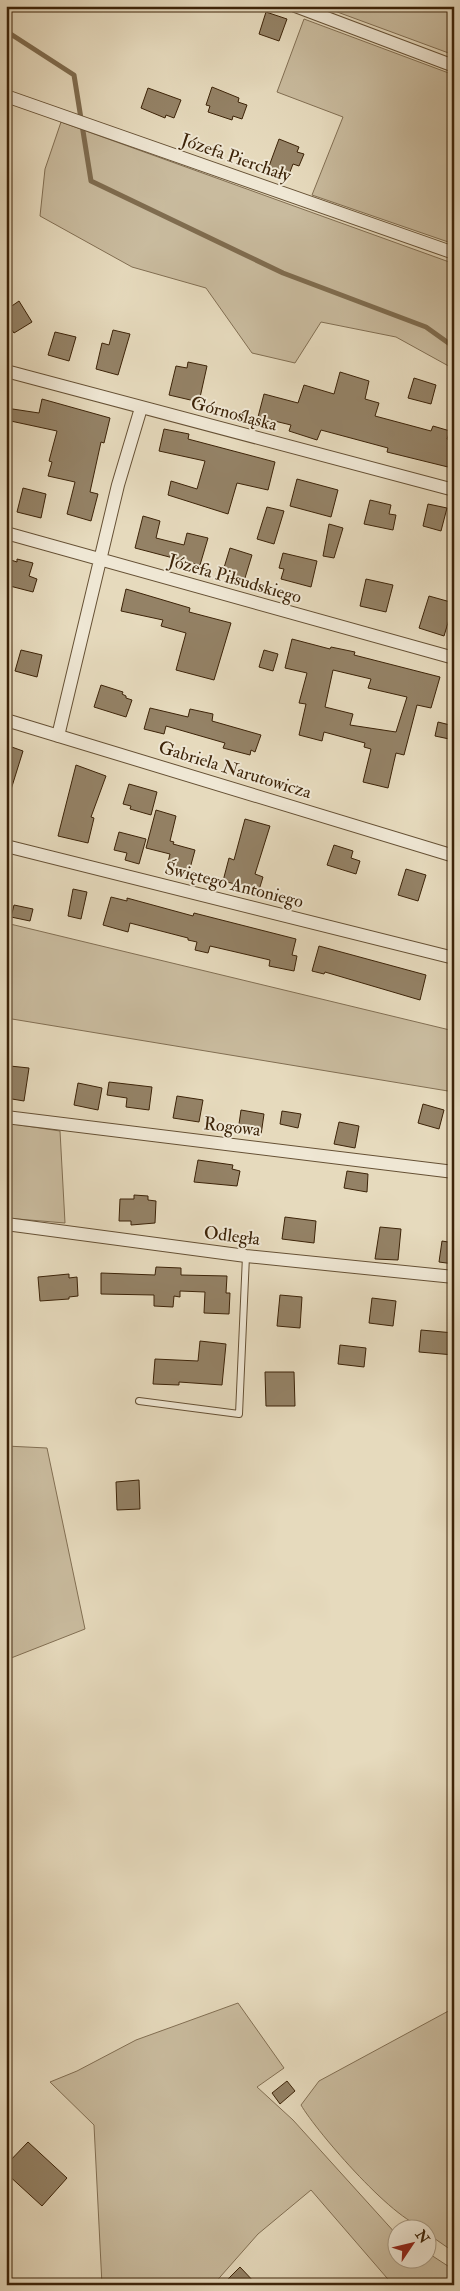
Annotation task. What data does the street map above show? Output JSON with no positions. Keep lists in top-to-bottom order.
{
  "streets": {
    "street": [
      "Józefa Pierchały",
      "Górnośląska",
      "Józefa Piłsudskiego",
      "Gabriela Narutowicza",
      "Świętego Antoniego",
      "Rogowa",
      "Odległa"
    ]
  },
  "north": "top right"
}
